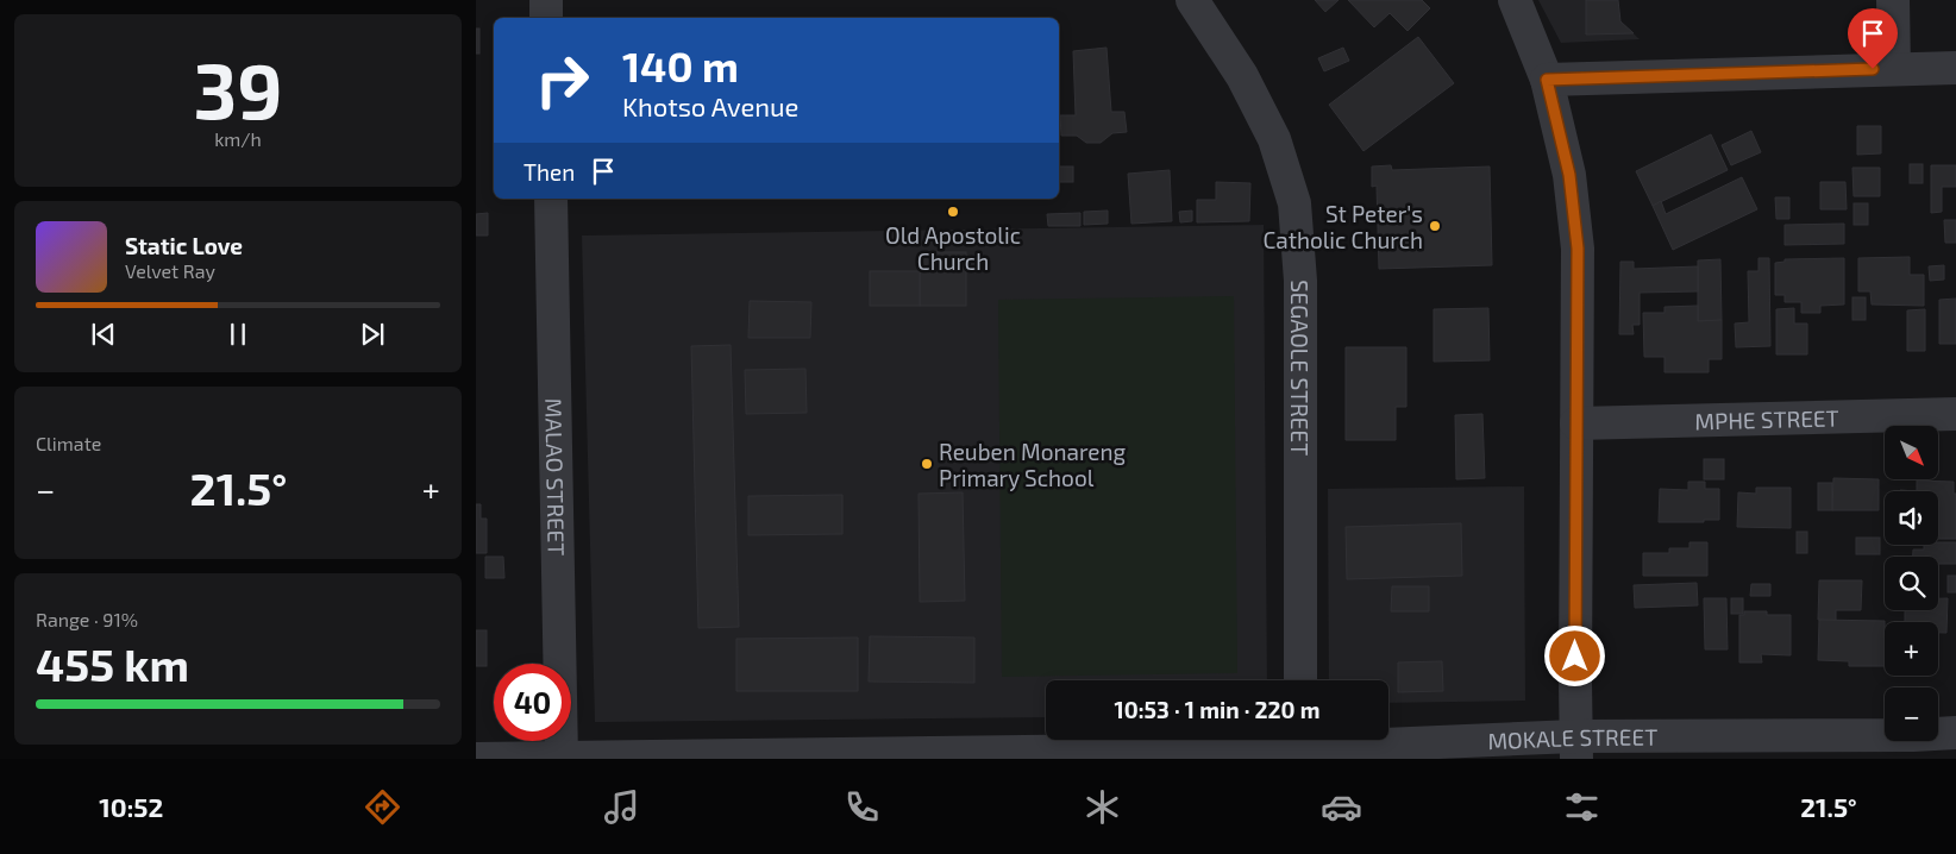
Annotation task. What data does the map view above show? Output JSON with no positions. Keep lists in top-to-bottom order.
{
  "streets": {
    "street": [
      "SEGAOLE STREET",
      "MPHE STREET",
      "MALAO STREET",
      "MOKALE STREET"
    ]
  },
  "crossings": [
    ["MALAO STREET", "MOKALE STREET"]
  ],
  "places": ["Old Apostolic Church", "St Peter's Catholic Church", "Reuben Monareng Primary School"],
  "north": "bottom right",
  "page": {
    "tile": [
      ["39", "km/h"],
      "Climate",
      ["Range · 91%", "455 km"]
    ],
    "turn": ["140 m", "Khotso Avenue"],
    "then": "Then",
    "song": ["Static Love", "Velvet Ray"],
    "map_buttons": ["+", "−"],
    "heat": ["−", "21.5°", "+"],
    "limit": "40",
    "trip": "10:53 · 1 min · 220 m",
    "tabs": ["10:52", "21.5°"]
  }
}
